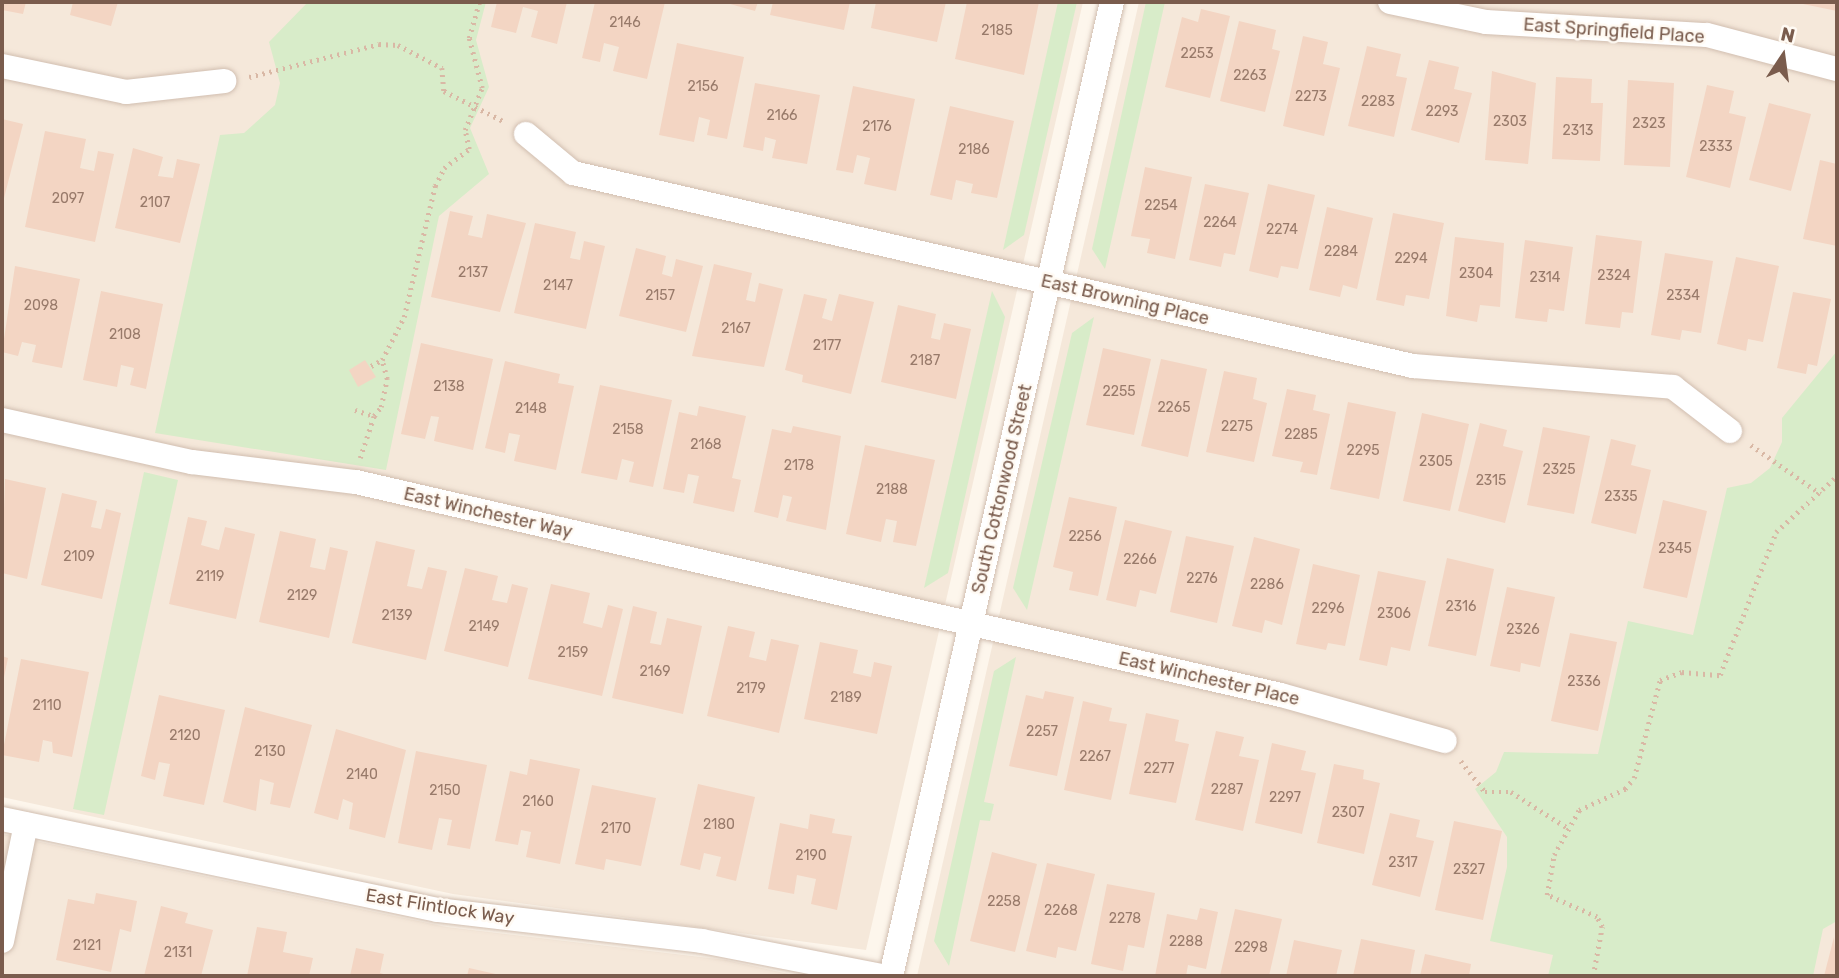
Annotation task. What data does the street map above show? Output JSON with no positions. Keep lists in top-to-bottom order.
{
  "streets": {
    "street": [
      "East Springfield Place",
      "East Browning Place",
      "South Cottonwood Street",
      "East Winchester Way",
      "East Winchester Place",
      "East Flintlock Way"
    ]
  },
  "crossings": [
    ["East Browning Place", "South Cottonwood Street"],
    ["South Cottonwood Street", "East Winchester Way"],
    ["South Cottonwood Street", "East Winchester Place"],
    ["East Winchester Way", "East Winchester Place"]
  ],
  "house_numbers": [
    "2146",
    "2185",
    "2253",
    "2263",
    "2156",
    "2273",
    "2283",
    "2293",
    "2166",
    "2303",
    "2323",
    "2176",
    "2313",
    "2333",
    "2186",
    "2097",
    "2107",
    "2254",
    "2264",
    "2274",
    "2284",
    "2294",
    "2137",
    "2304",
    "2324",
    "2314",
    "2147",
    "2157",
    "2334",
    "2098",
    "2167",
    "2108",
    "2177",
    "2187",
    "2138",
    "2255",
    "2265",
    "2148",
    "2275",
    "2158",
    "2285",
    "2168",
    "2295",
    "2305",
    "2178",
    "2325",
    "2315",
    "2188",
    "2335",
    "2256",
    "2345",
    "2109",
    "2266",
    "2119",
    "2276",
    "2286",
    "2129",
    "2316",
    "2296",
    "2306",
    "2139",
    "2149",
    "2326",
    "2159",
    "2169",
    "2336",
    "2179",
    "2189",
    "2110",
    "2257",
    "2120",
    "2130",
    "2267",
    "2277",
    "2140",
    "2287",
    "2150",
    "2297",
    "2160",
    "2307",
    "2180",
    "2170",
    "2190",
    "2317",
    "2327",
    "2258",
    "2268",
    "2278",
    "2288",
    "2121",
    "2298",
    "2131"
  ],
  "north": "top"
}
